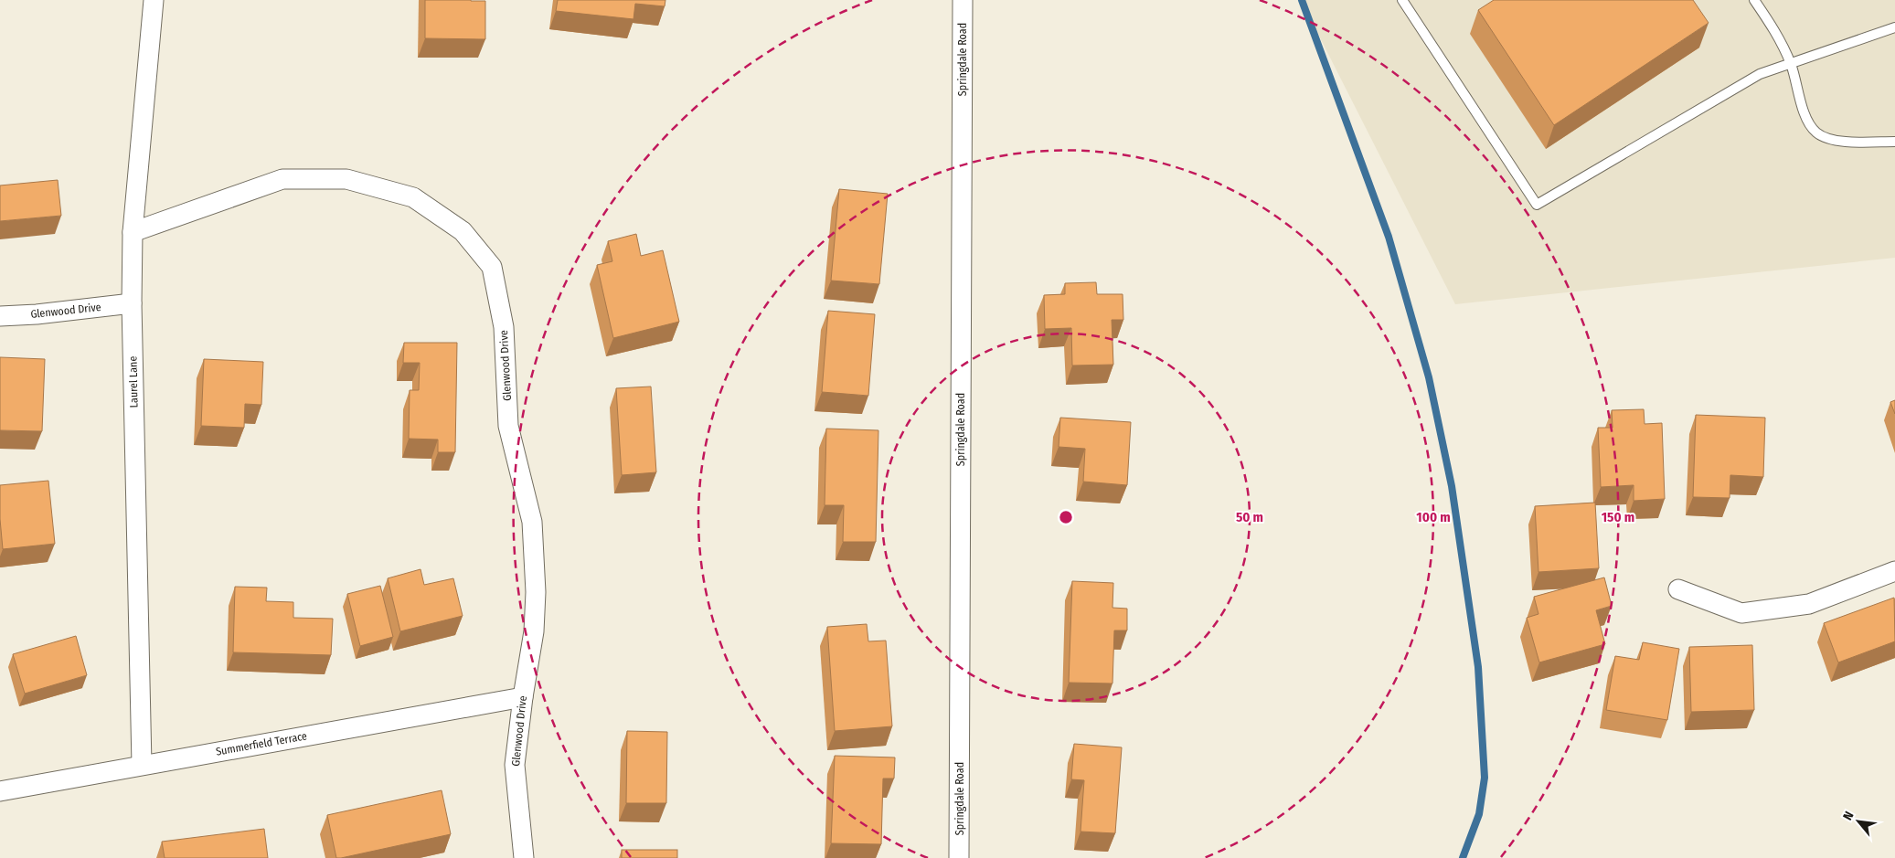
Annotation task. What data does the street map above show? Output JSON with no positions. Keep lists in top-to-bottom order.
{
  "streets": {
    "street": [
      "Springdale Road",
      "Glenwood Drive",
      "Laurel Lane",
      "Summerfield Terrace"
    ]
  },
  "crossings": [
    ["Glenwood Drive", "Laurel Lane"],
    ["Glenwood Drive", "Summerfield Terrace"],
    ["Laurel Lane", "Summerfield Terrace"]
  ],
  "north": "top left",
  "rings": ["50 m", "100 m", "150 m"]
}
